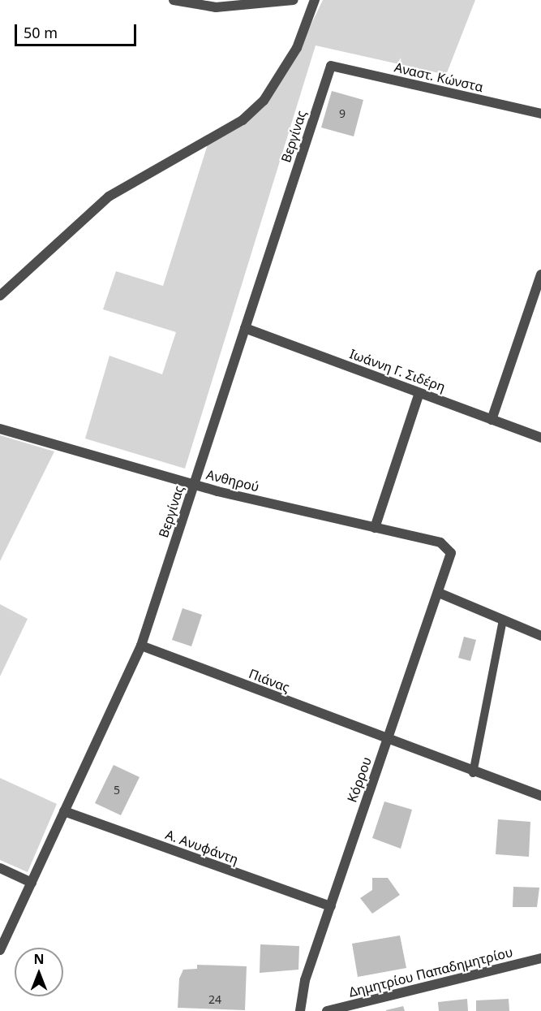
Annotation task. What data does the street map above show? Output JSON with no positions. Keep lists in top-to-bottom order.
{
  "streets": {
    "street": [
      "Αναστ. Κώνστα",
      "Βεργίνας",
      "Ιωάννη Γ. Σιδέρη",
      "Ανθηρού",
      "Πιάνας",
      "Κόρρου",
      "Α. Ανυφάντη",
      "Δημητρίου Παπαδημητρίου"
    ]
  },
  "crossings": [
    ["Αναστ. Κώνστα", "Βεργίνας"],
    ["Βεργίνας", "Ιωάννη Γ. Σιδέρη"],
    ["Βεργίνας", "Ανθηρού"],
    ["Βεργίνας", "Πιάνας"],
    ["Βεργίνας", "Α. Ανυφάντη"],
    ["Ανθηρού", "Κόρρου"],
    ["Πιάνας", "Κόρρου"],
    ["Κόρρου", "Α. Ανυφάντη"]
  ],
  "house_numbers": ["9", "5", "24"],
  "scale_bar": "50 m",
  "north": "top"
}
